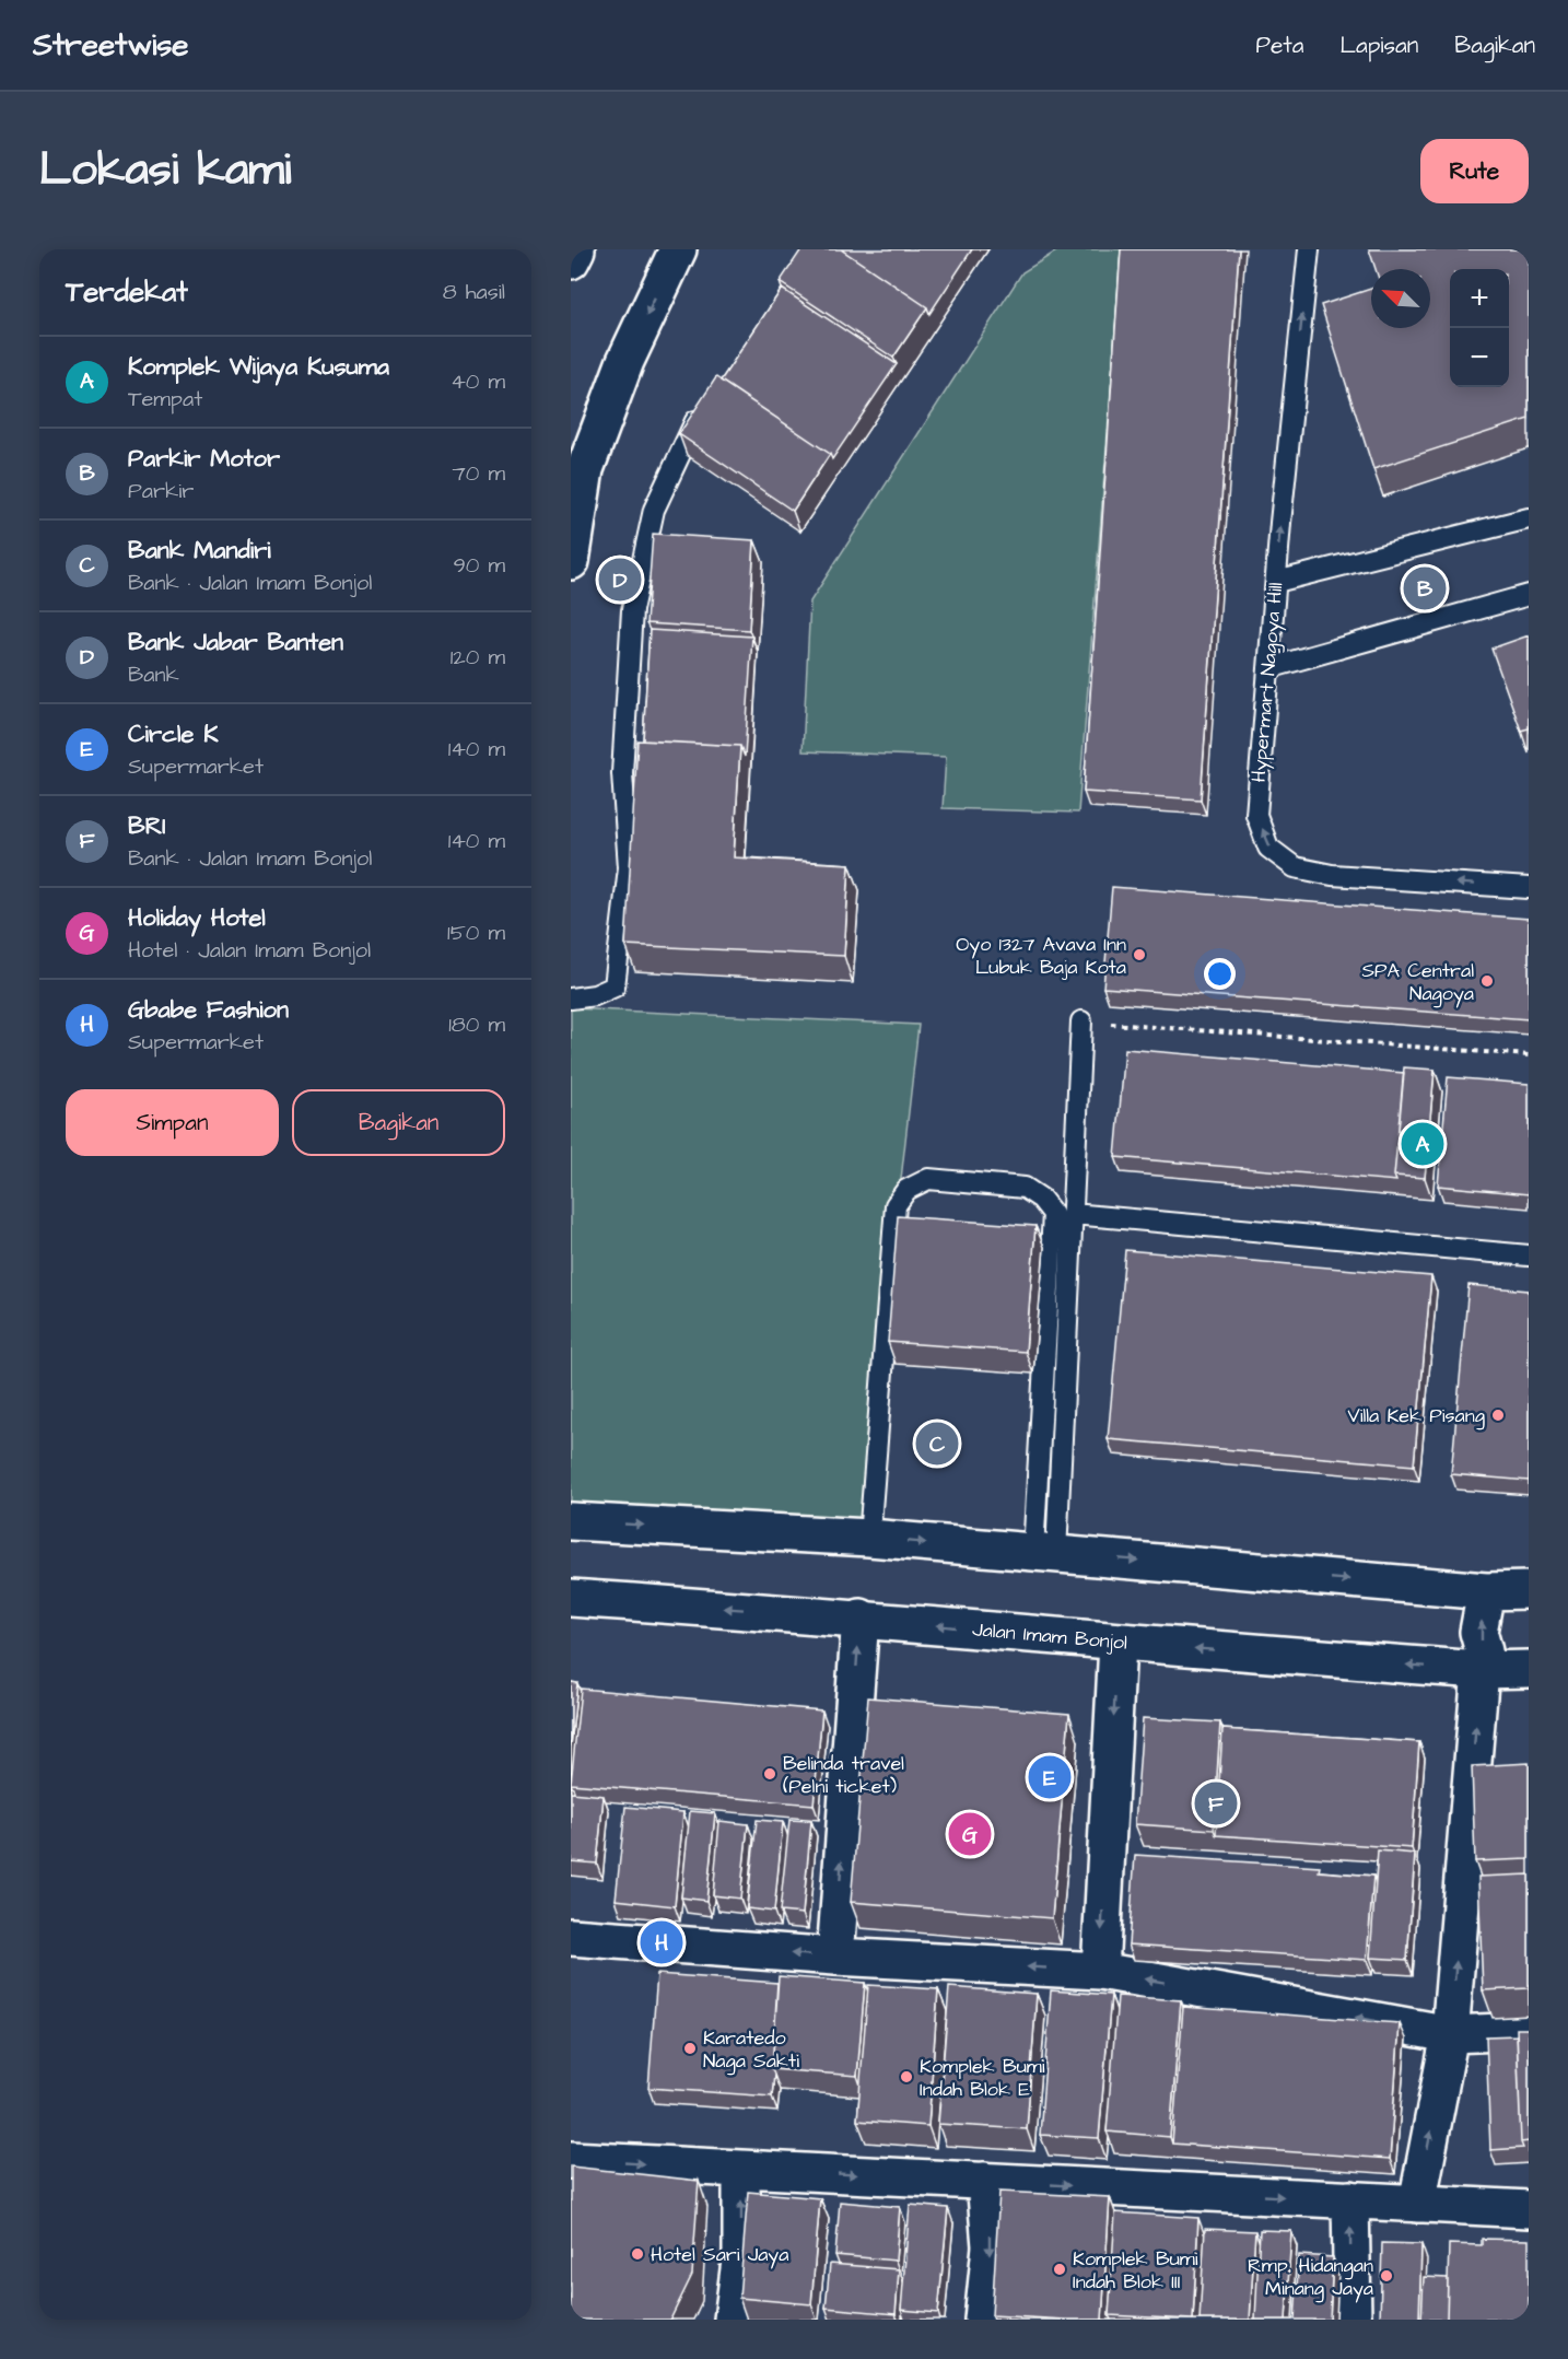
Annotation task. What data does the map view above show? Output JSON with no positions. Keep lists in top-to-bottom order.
{
  "streets": {
    "street": ["Jalan Imam Bonjol"],
    "lane": ["Hypermart Nagoya Hill"]
  },
  "places": [
    "Oyo 1327 Avava Inn Lubuk Baja Kota",
    "SPA Central Nagoya",
    "Villa Kek Pisang",
    "Belinda travel (Pelni ticket)",
    "Karatedo Naga Sakti",
    "Komplek Bumi Indah Blok E",
    "Hotel Sari Jaya",
    "Komplek Bumi Indah Blok III",
    "Rmp. Hidangan Minang Jaya"
  ],
  "north": "top left",
  "page": {
    "header": "Streetwise",
    "nav": ["Peta", "Lapisan", "Bagikan"],
    "title": "Lokasi kami",
    "buttons": [
      "Rute",
      ["Simpan", "Bagikan"]
    ],
    "heading": ["Terdekat", "8 hasil"],
    "map_buttons": ["+", "−"],
    "list": [
      {
        "mark": "A",
        "name": "Komplek Wijaya Kusuma",
        "note": "Tempat",
        "value": "40 m"
      },
      {
        "mark": "B",
        "name": "Parkir Motor",
        "note": "Parkir",
        "value": "70 m"
      },
      {
        "mark": "C",
        "name": "Bank Mandiri",
        "note": "Bank · Jalan Imam Bonjol",
        "value": "90 m"
      },
      {
        "mark": "D",
        "name": "Bank Jabar Banten",
        "note": "Bank",
        "value": "120 m"
      },
      {
        "mark": "E",
        "name": "Circle K",
        "note": "Supermarket",
        "value": "140 m"
      },
      {
        "mark": "F",
        "name": "BRI",
        "note": "Bank · Jalan Imam Bonjol",
        "value": "140 m"
      },
      {
        "mark": "G",
        "name": "Holiday Hotel",
        "note": "Hotel · Jalan Imam Bonjol",
        "value": "150 m"
      },
      {
        "mark": "H",
        "name": "Gbabe Fashion",
        "note": "Supermarket",
        "value": "180 m"
      }
    ],
    "pins": [
      "D",
      "B",
      "A",
      "C",
      "E",
      "F",
      "G",
      "H"
    ]
  }
}
